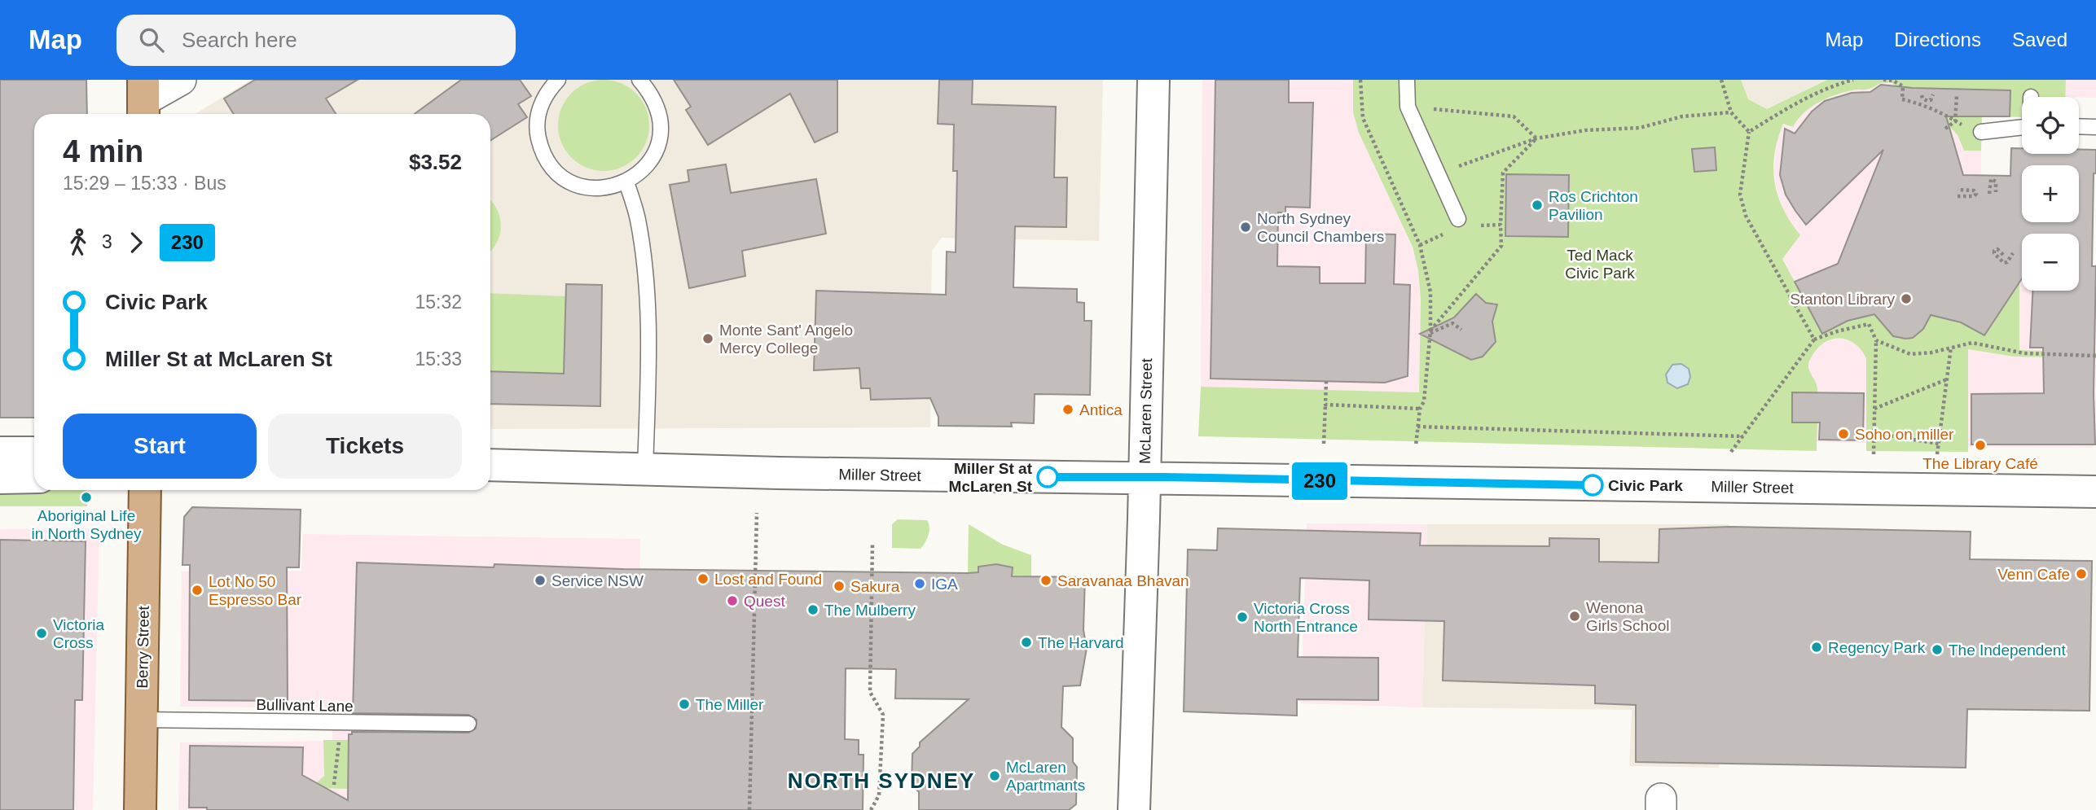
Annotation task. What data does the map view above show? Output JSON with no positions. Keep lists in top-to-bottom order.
{
  "streets": {
    "main road": ["McLaren Street", "Miller Street", "Berry Street"],
    "lane": ["Bullivant Lane"]
  },
  "crossings": [
    ["McLaren Street", "Miller Street"],
    ["Berry Street", "Bullivant Lane"]
  ],
  "districts": ["NORTH SYDNEY"],
  "parks": ["Ted Mack Civic Park"],
  "places": [
    "Ros Crichton Pavilion",
    "North Sydney Council Chambers",
    "Stanton Library",
    "Monte Sant' Angelo Mercy College",
    "Antica",
    "Soho on miller",
    "The Library Café",
    "Miller St at McLaren St",
    "Civic Park",
    "Aboriginal Life in North Sydney",
    "Venn Cafe",
    "Lost and Found",
    "Service NSW",
    "Saravanaa Bhavan",
    "IGA",
    "Sakura",
    "Lot No 50 Espresso Bar",
    "Quest",
    "The Mulberry",
    "Wenona Girls School",
    "Victoria Cross North Entrance",
    "Victoria Cross",
    "The Harvard",
    "Regency Park",
    "The Independent",
    "The Miller",
    "McLaren Apartmants"
  ],
  "lines": ["bus line 230"],
  "page": {
    "header": "Map",
    "search": "Search here",
    "nav": ["Map", "Directions", "Saved"],
    "on_map": "230",
    "map_buttons": ["+", "−"],
    "heading": ["4 min", "15:29 – 15:33 · Bus", "$3.52"],
    "legs": ["3", "230"],
    "list": [
      {
        "name": "Civic Park",
        "value": "15:32"
      },
      {
        "name": "Miller St at McLaren St",
        "value": "15:33"
      }
    ],
    "buttons": ["Start", "Tickets"]
  }
}
